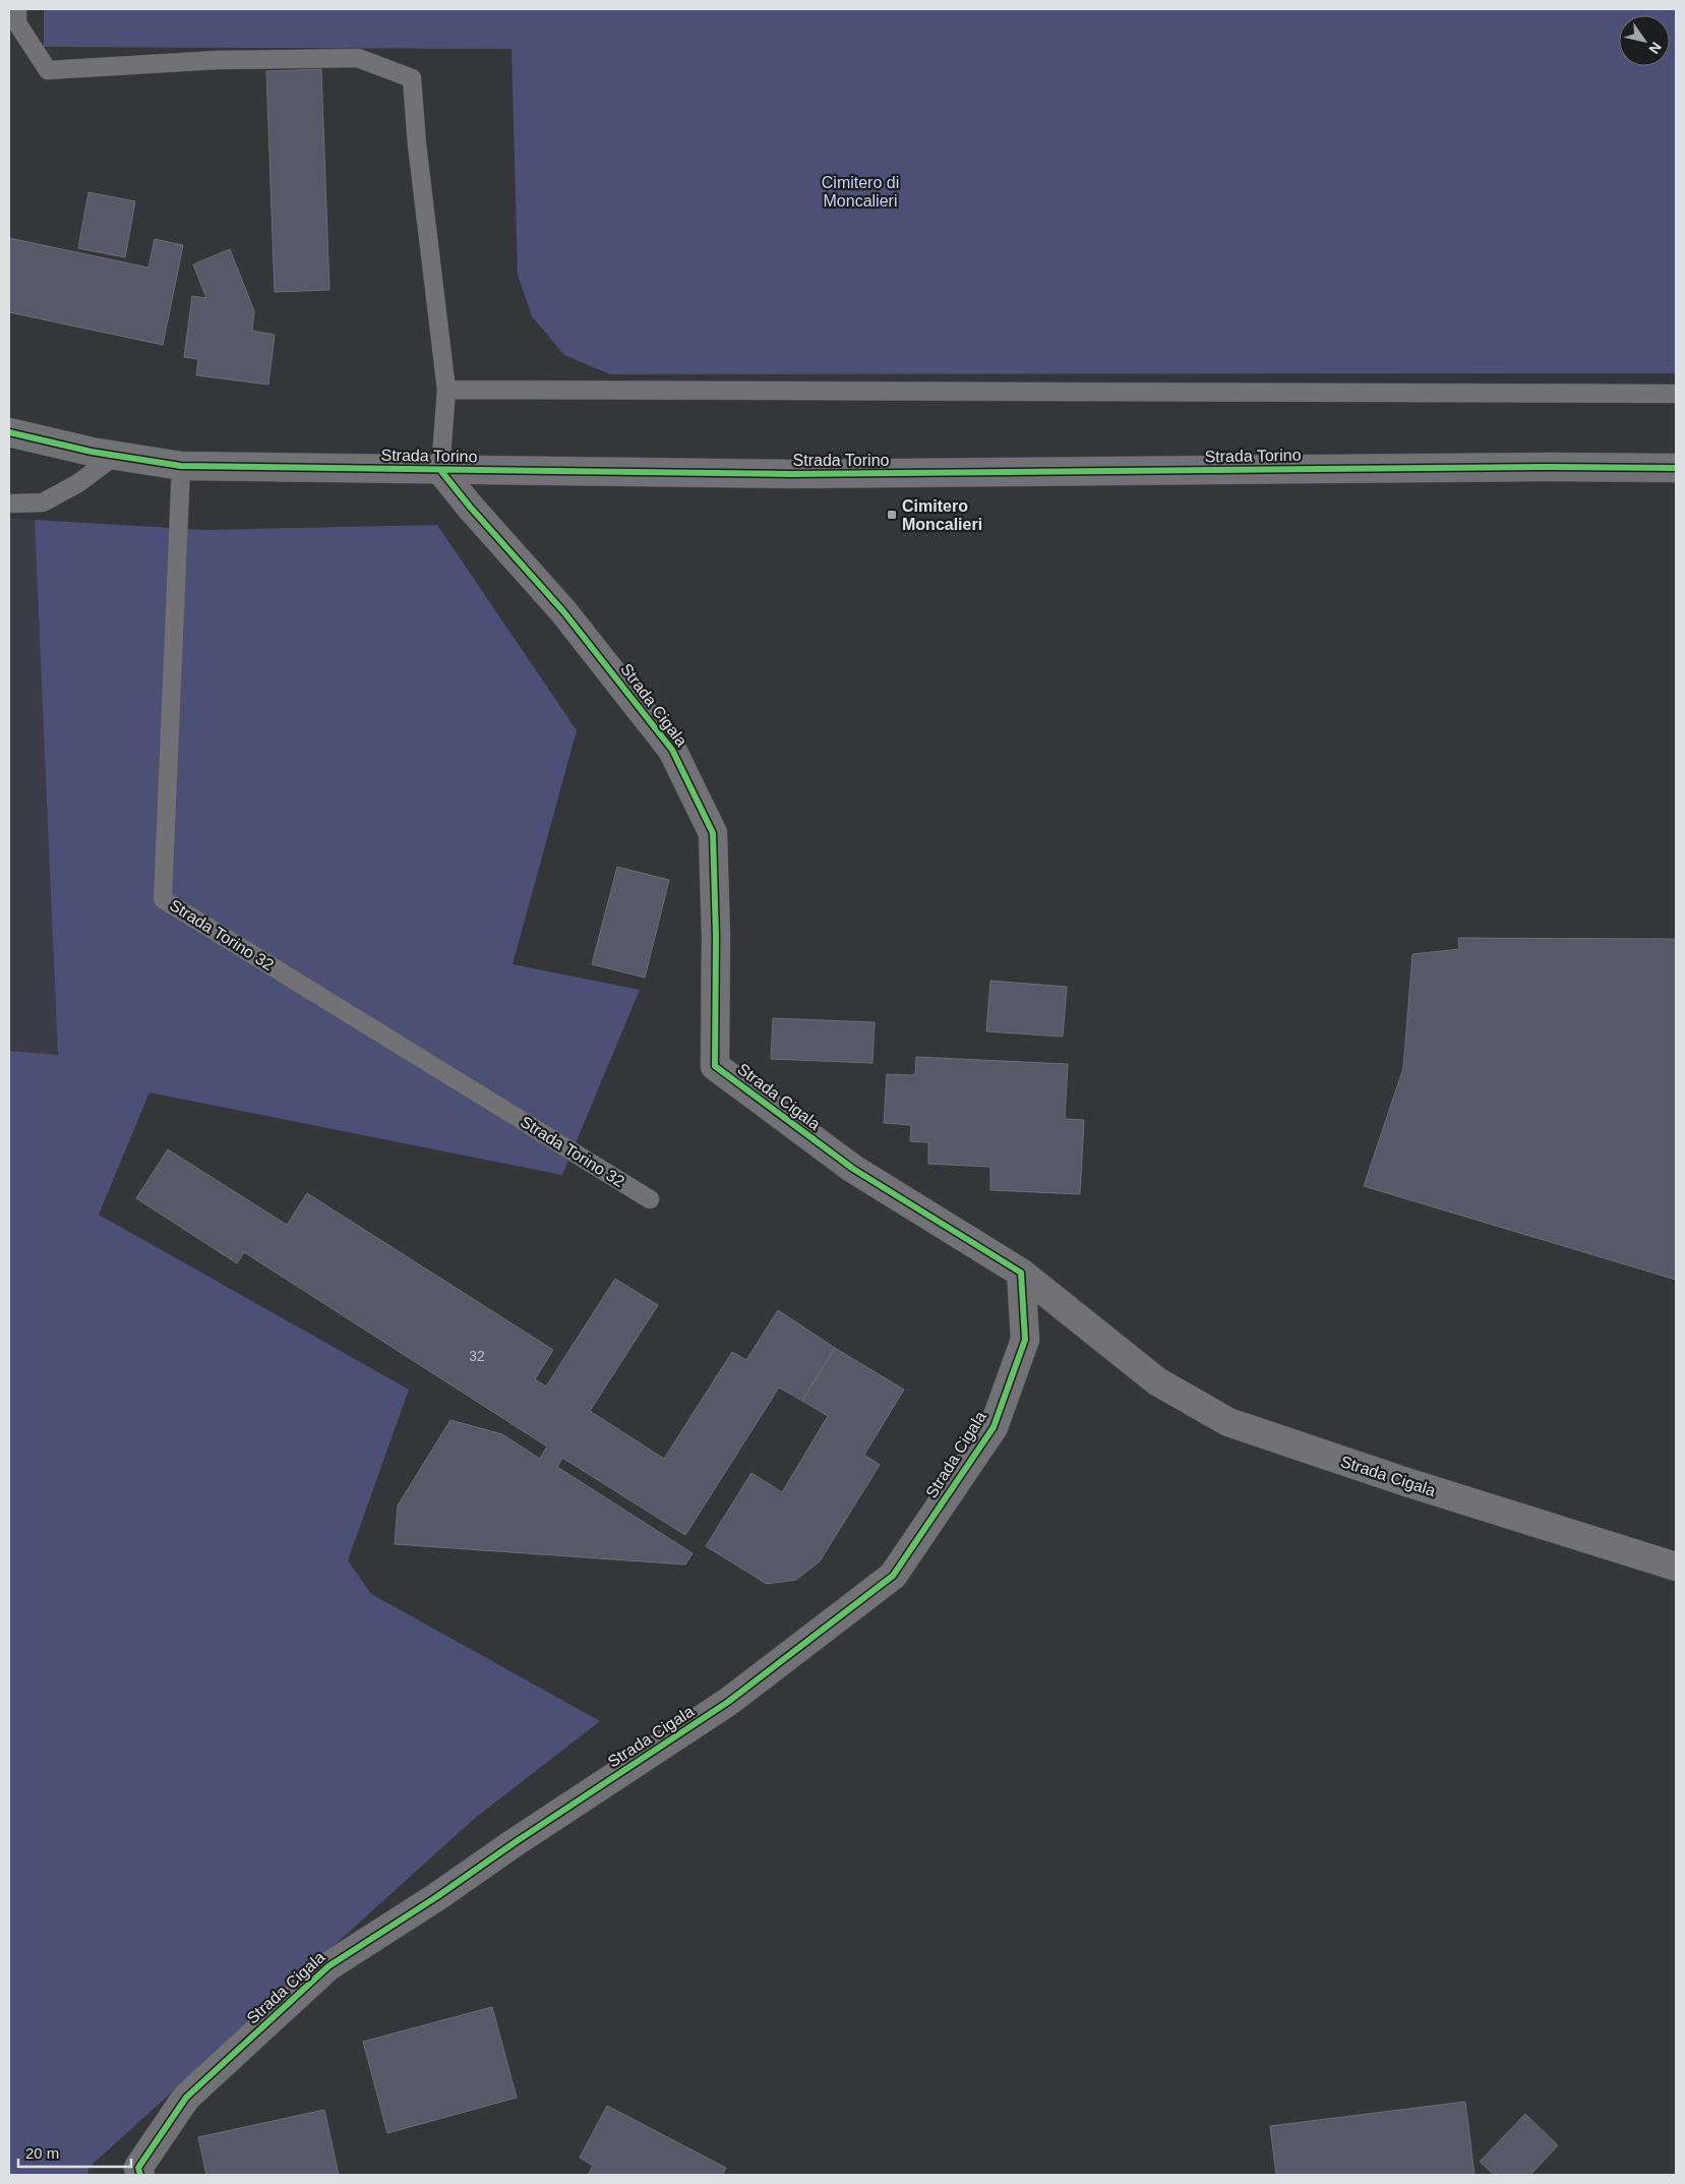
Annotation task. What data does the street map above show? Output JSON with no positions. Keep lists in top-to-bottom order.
{
  "streets": {
    "street": ["Strada Torino", "Strada Cigala"],
    "lane": ["Strada Torino 32"]
  },
  "crossings": [
    ["Strada Torino", "Strada Cigala"],
    ["Strada Torino", "Strada Torino 32"]
  ],
  "parks": ["Cimitero di Moncalieri"],
  "places": {
    "transit": ["Cimitero Moncalieri"]
  },
  "house_numbers": ["32"],
  "scale_bar": "20 m",
  "north": "bottom right"
}
